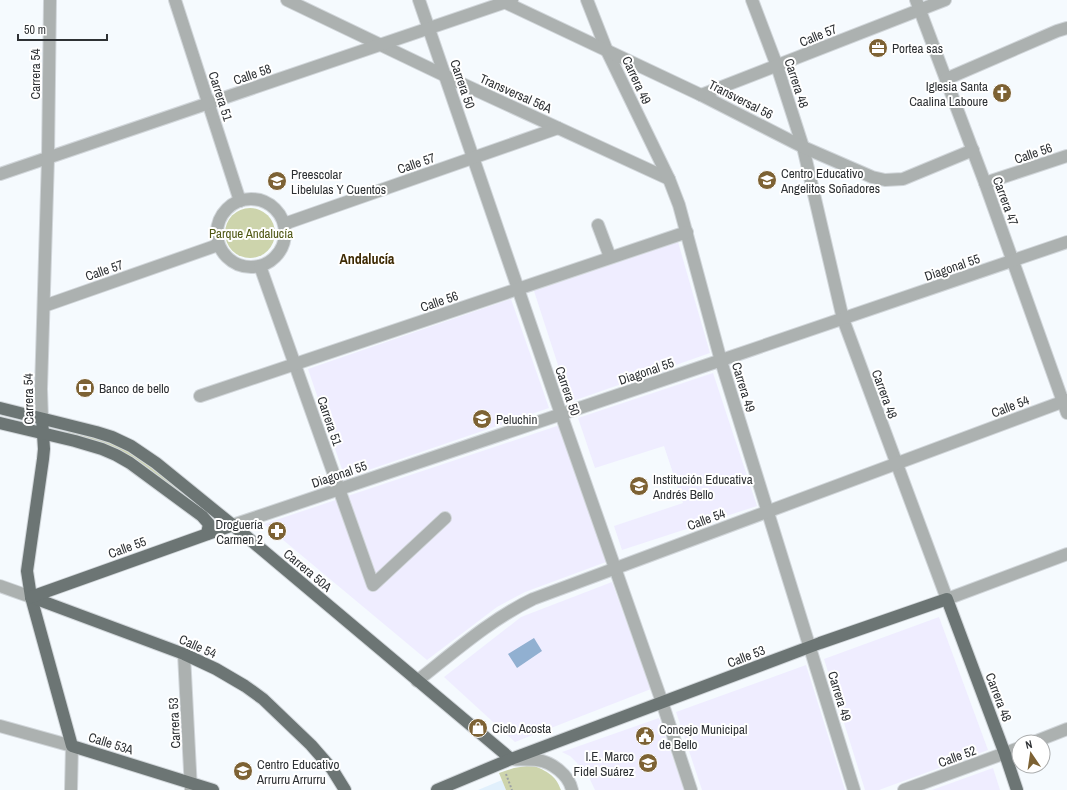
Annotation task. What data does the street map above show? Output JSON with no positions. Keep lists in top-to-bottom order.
{
  "streets": {
    "main road": [
      "Carrera 54",
      "Carrera 48",
      "Calle 54",
      "Calle 55",
      "Carrera 50A",
      "Calle 53",
      "Calle 53A"
    ],
    "street": [
      "Calle 57",
      "Calle 58",
      "Carrera 49",
      "Carrera 50",
      "Transversal 56A",
      "Carrera 51",
      "Transversal 56",
      "Calle 56",
      "Carrera 47",
      "Diagonal 55",
      "Carrera 53",
      "Calle 52"
    ]
  },
  "crossings": [
    ["Calle 57", "Carrera 54"],
    ["Calle 57", "Carrera 48"],
    ["Calle 57", "Carrera 50"],
    ["Calle 57", "Transversal 56A"],
    ["Calle 57", "Carrera 51"],
    ["Calle 57", "Transversal 56"],
    ["Calle 57", "Carrera 47"],
    ["Carrera 54", "Calle 58"],
    ["Carrera 54", "Calle 54"],
    ["Carrera 54", "Calle 55"],
    ["Carrera 54", "Carrera 50A"],
    ["Carrera 54", "Calle 53A"],
    ["Calle 58", "Carrera 50"],
    ["Calle 58", "Transversal 56A"],
    ["Calle 58", "Carrera 51"],
    ["Calle 58", "Transversal 56"],
    ["Carrera 49", "Transversal 56A"],
    ["Carrera 49", "Transversal 56"],
    ["Carrera 49", "Calle 56"],
    ["Carrera 49", "Diagonal 55"],
    ["Carrera 49", "Calle 54"],
    ["Carrera 49", "Calle 53"],
    ["Carrera 48", "Transversal 56"],
    ["Carrera 48", "Diagonal 55"],
    ["Carrera 48", "Calle 54"],
    ["Carrera 48", "Calle 53"],
    ["Carrera 48", "Calle 52"],
    ["Carrera 50", "Transversal 56A"],
    ["Carrera 50", "Calle 56"],
    ["Carrera 50", "Diagonal 55"],
    ["Carrera 50", "Calle 54"],
    ["Carrera 50", "Calle 53"],
    ["Carrera 51", "Calle 56"],
    ["Carrera 51", "Diagonal 55"],
    ["Transversal 56", "Carrera 47"],
    ["Calle 56", "Carrera 47"],
    ["Carrera 47", "Diagonal 55"],
    ["Carrera 47", "Calle 54"],
    ["Diagonal 55", "Calle 55"],
    ["Diagonal 55", "Carrera 50A"],
    ["Calle 54", "Calle 55"],
    ["Calle 54", "Carrera 50A"],
    ["Calle 54", "Carrera 53"],
    ["Calle 55", "Carrera 50A"],
    ["Carrera 50A", "Calle 53"],
    ["Carrera 53", "Calle 53A"]
  ],
  "districts": ["Andalucía"],
  "parks": ["Parque Andalucía"],
  "places": {
    "office": ["Portea sas"],
    "church": ["Iglesia Santa Caalina Laboure"],
    "school or university": [
      "Centro Educativo Angelitos Soñadores",
      "Preescolar Libelulas Y Cuentos",
      "Peluchin",
      "Institución Educativa Andrés Bello",
      "I.E. Marco Fidel Suárez",
      "Centro Educativo Arrurru Arrurru"
    ],
    "bank": ["Banco de bello"],
    "pharmacy": ["Droguería Carmen 2"],
    "shop": ["Ciclo Acosta"],
    "public building": ["Concejo Municipal de Bello"]
  },
  "scale_bar": "50 m",
  "north": "top"
}
